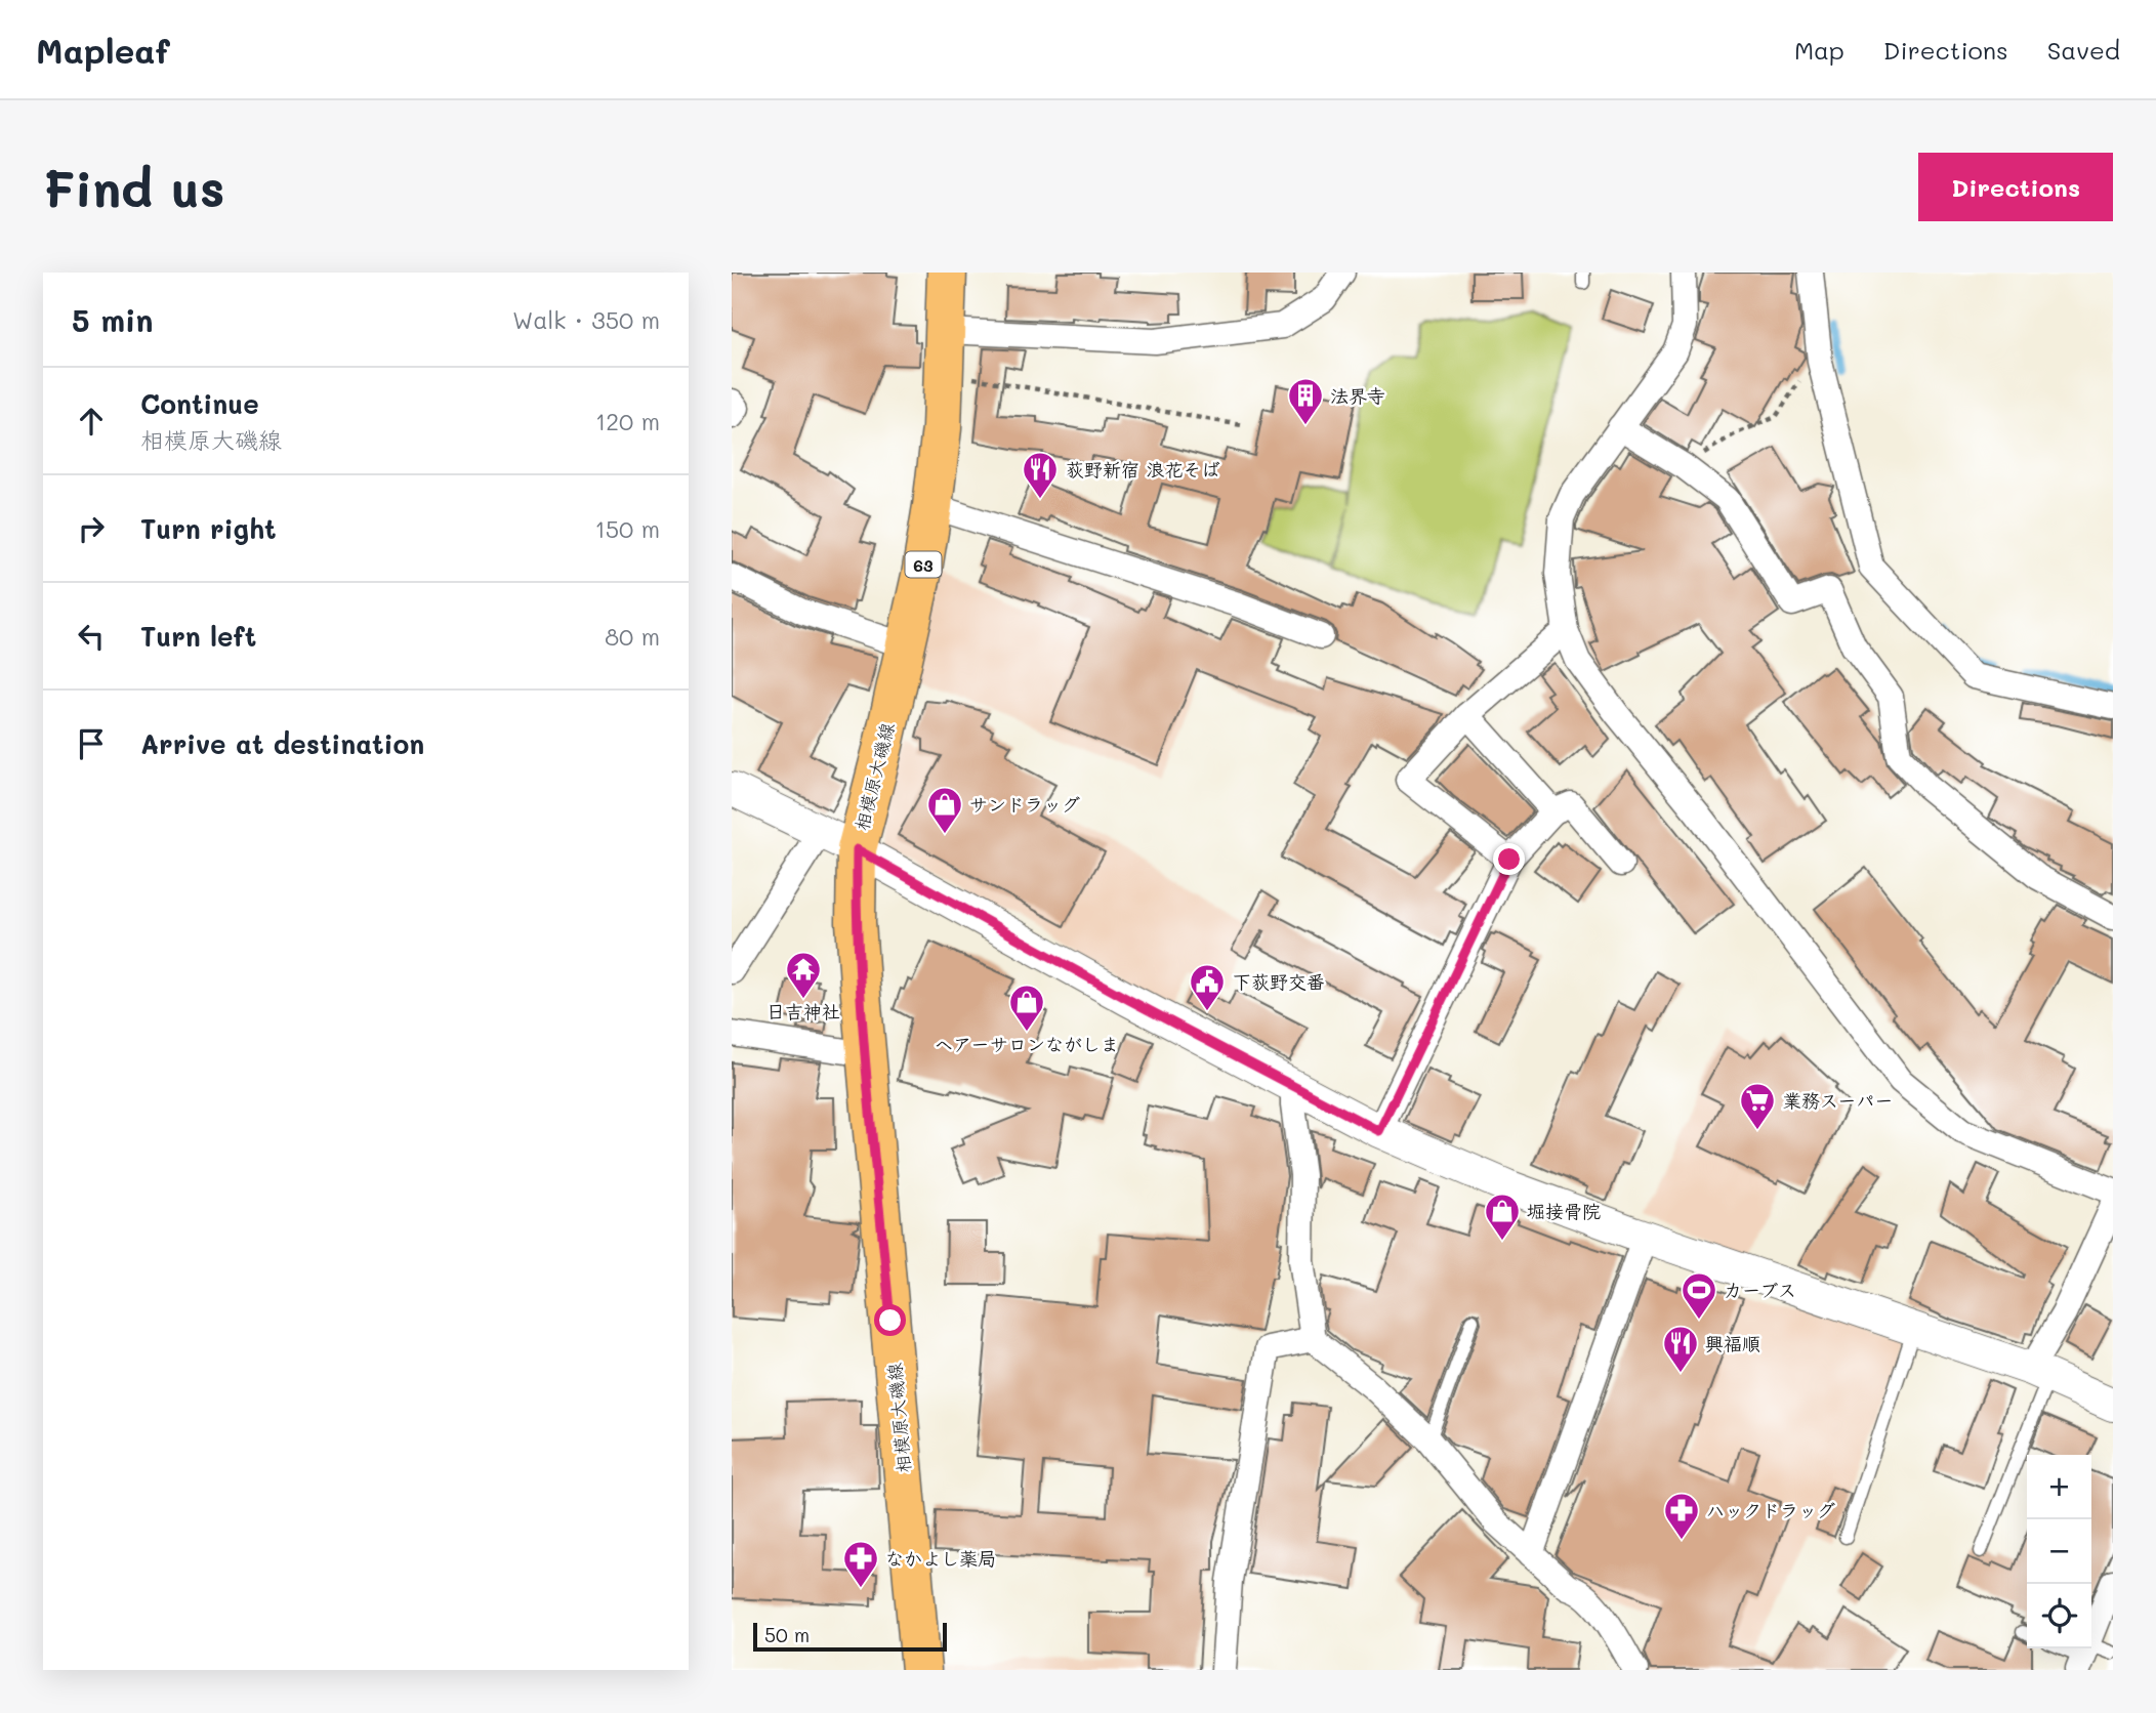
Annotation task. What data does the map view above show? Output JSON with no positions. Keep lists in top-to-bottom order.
{
  "streets": {
    "main road": ["63", "相模原大磯線"]
  },
  "places": {
    "building": ["法界寺"],
    "restaurant": ["荻野新宿 浪花そば", "興福順"],
    "shop": ["サンドラッグ", "ヘアーサロンながしま", "堀接骨院"],
    "temple": ["日吉神社"],
    "public building": ["下荻野交番"],
    "supermarket": ["業務スーパー"],
    "sports": ["カーブス"],
    "pharmacy": ["ハックドラッグ", "なかよし薬局"]
  },
  "scale_bar": "50 m",
  "page": {
    "header": "Mapleaf",
    "nav": ["Map", "Directions", "Saved"],
    "buttons": "Directions",
    "title": "Find us",
    "heading": ["5 min", "Walk · 350 m"],
    "list": [
      ["Continue", "相模原大磯線", "120 m"],
      ["Turn right", "150 m"],
      ["Turn left", "80 m"],
      "Arrive at destination"
    ],
    "map_buttons": ["+", "−"],
    "scale": "50 m"
  }
}
